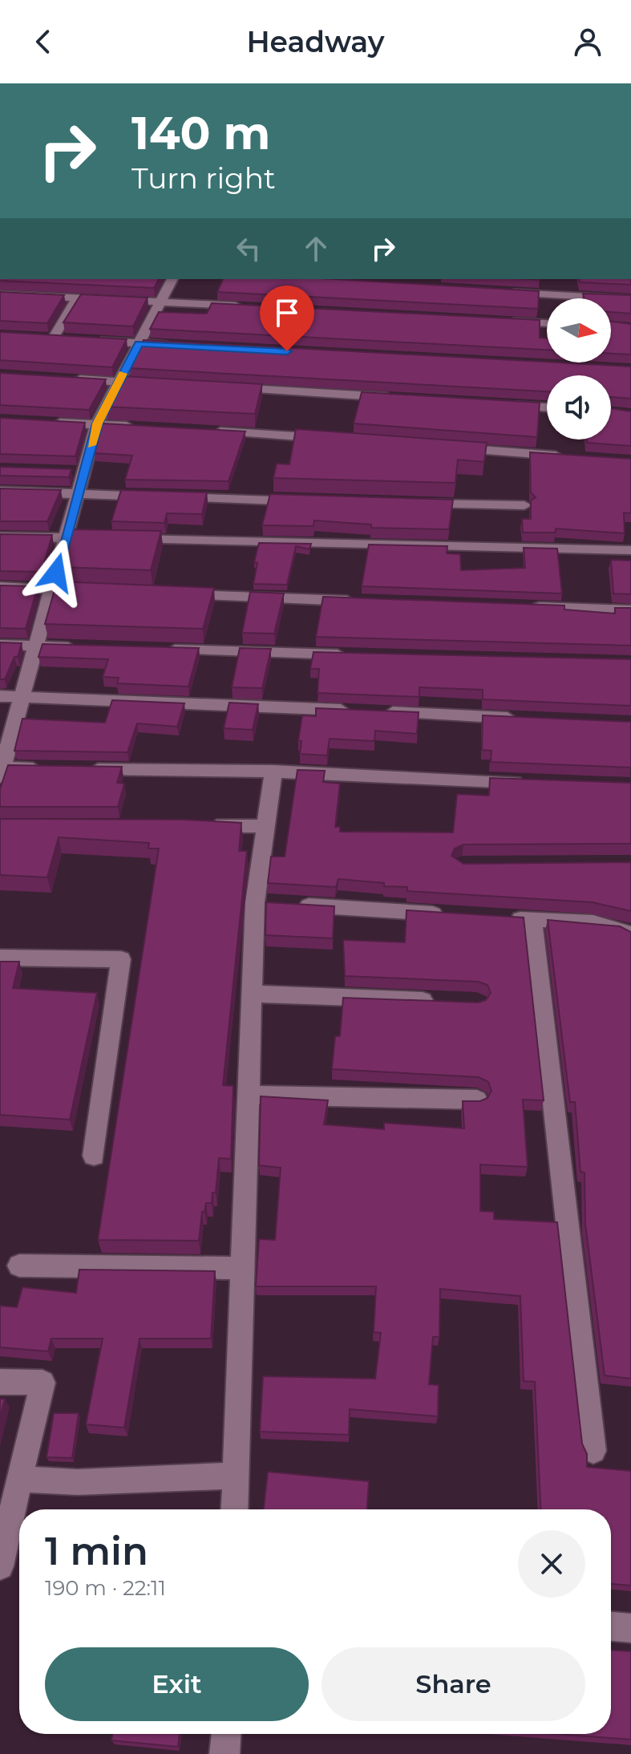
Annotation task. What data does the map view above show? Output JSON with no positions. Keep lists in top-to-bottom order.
{
  "north": "right",
  "page": {
    "header": "Headway",
    "turn": ["140 m", "Turn right"],
    "heading": ["1 min", "190 m · 22:11"],
    "buttons": ["Exit", "Share"]
  }
}
